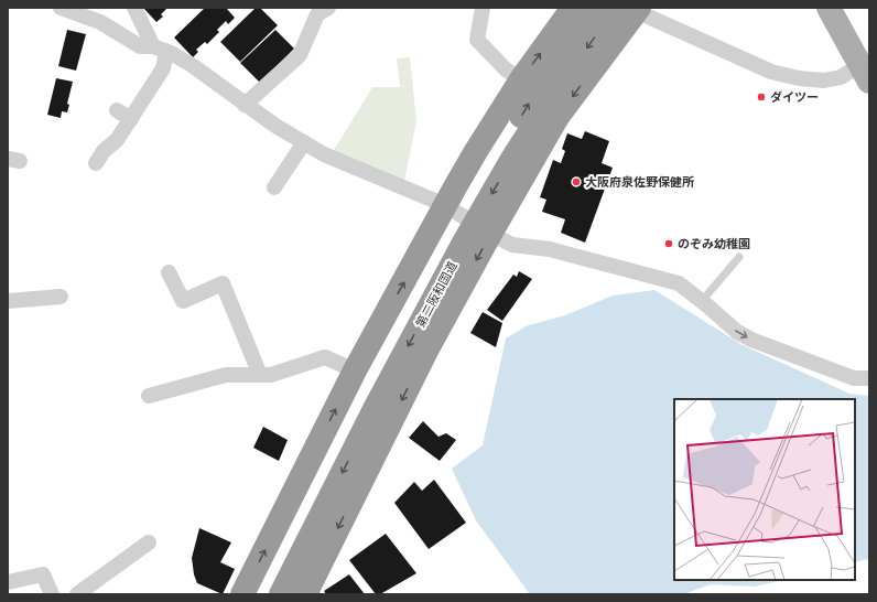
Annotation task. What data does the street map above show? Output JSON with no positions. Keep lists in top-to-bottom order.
{
  "streets": {
    "highway": ["第二阪和国道"]
  },
  "places": ["ダイツー", "大阪府泉佐野保健所", "のぞみ幼稚園"]
}
